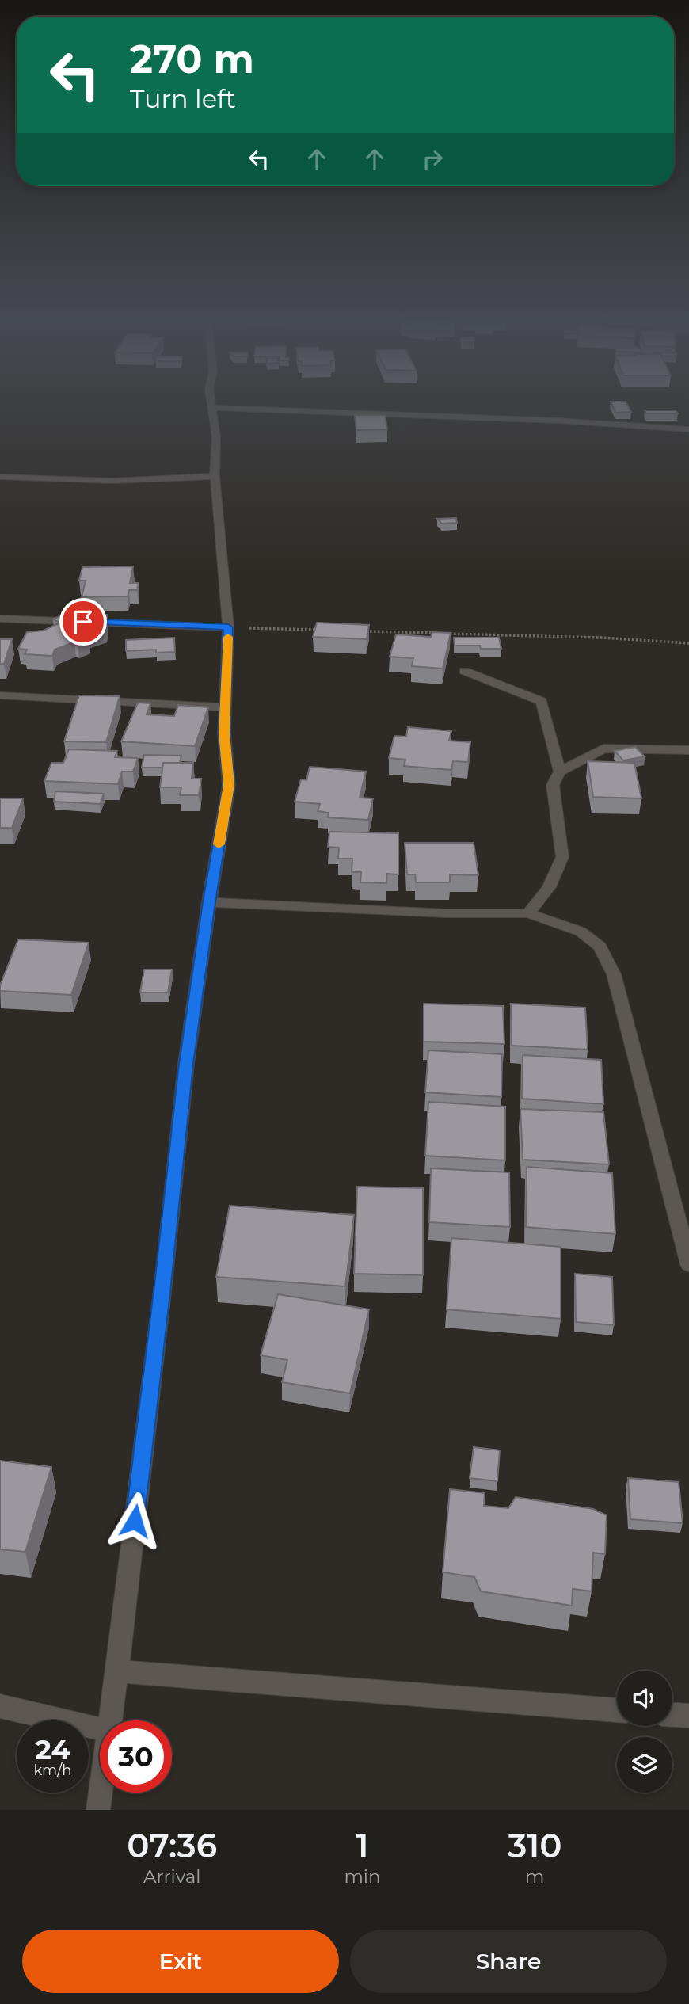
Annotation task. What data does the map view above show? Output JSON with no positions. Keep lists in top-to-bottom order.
{
  "page": {
    "turn": ["270 m", "Turn left"],
    "speed": "24 km/h",
    "limit": "30",
    "eta": [
      "07:36",
      "Arrival",
      "1",
      "min",
      "310",
      "m"
    ],
    "buttons": ["Exit", "Share"]
  }
}
